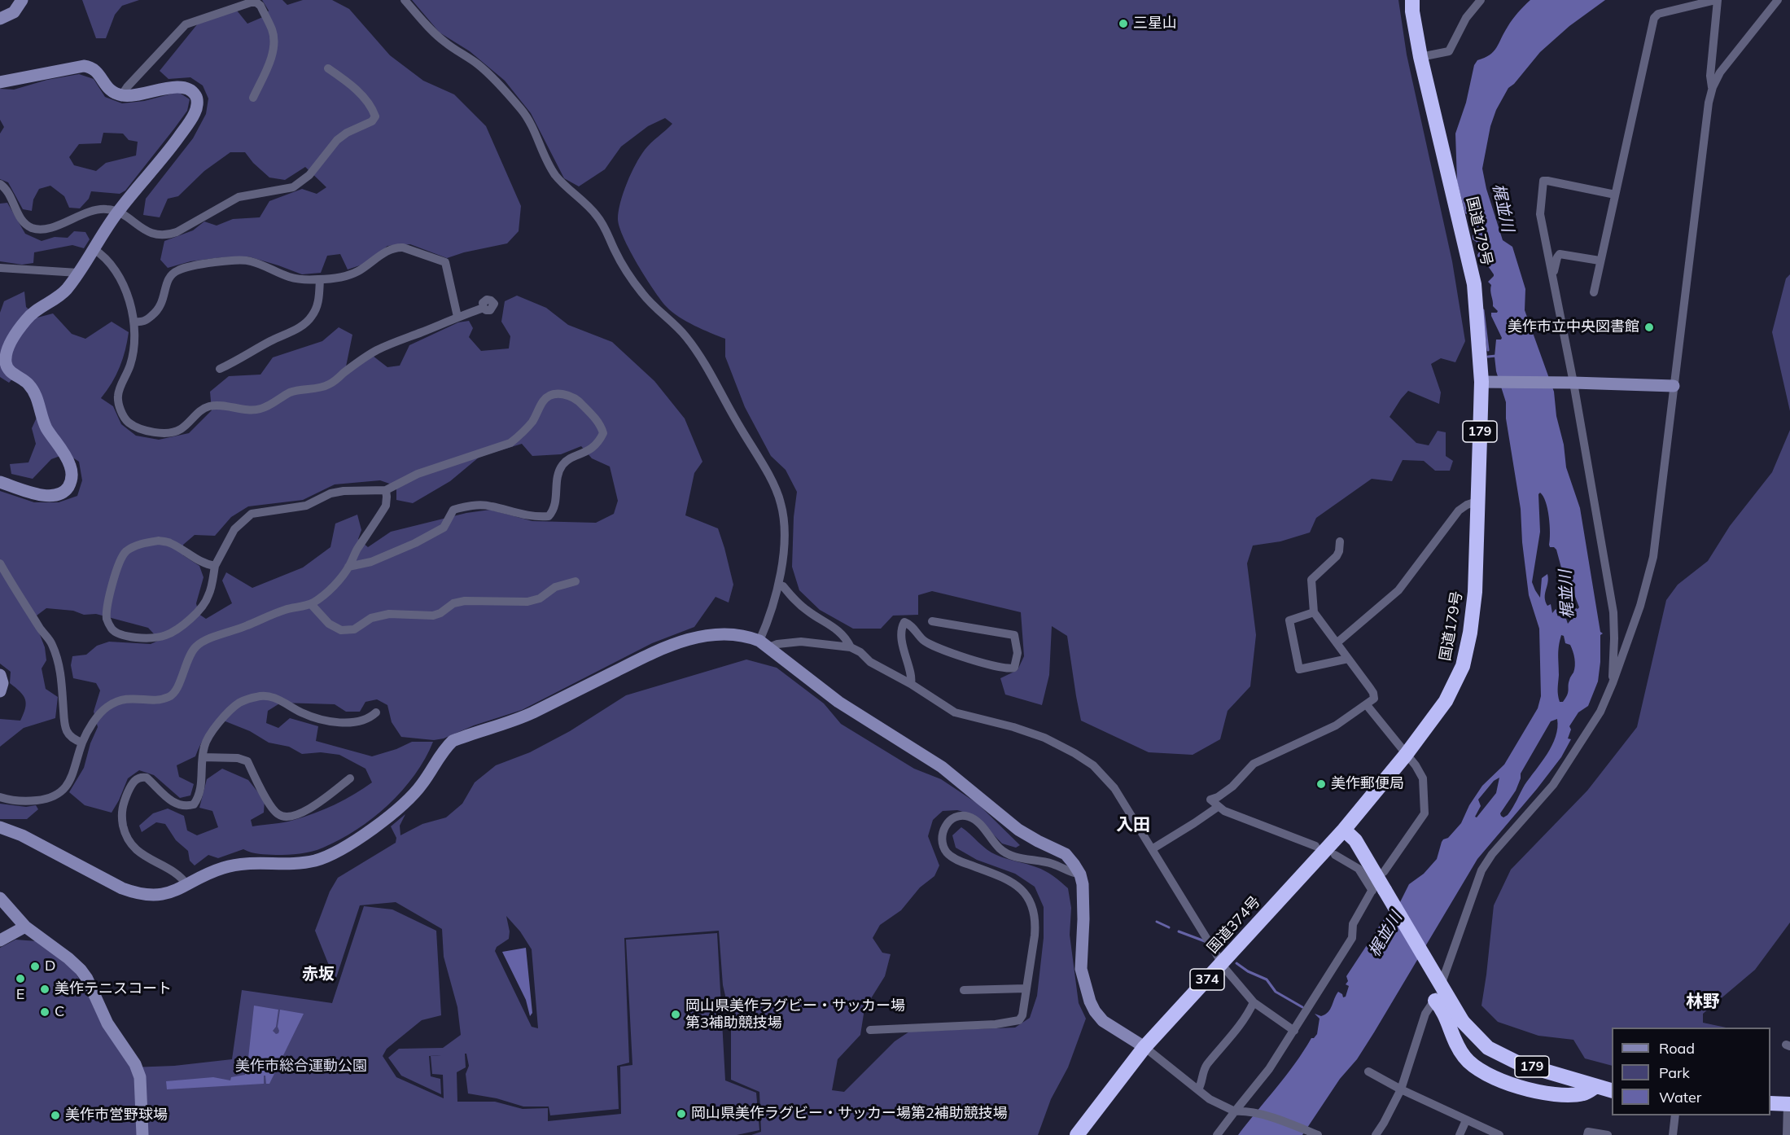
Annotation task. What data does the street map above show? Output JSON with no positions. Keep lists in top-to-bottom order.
{
  "streets": {
    "highway": [
      "国道179号",
      "179",
      "国道374号",
      "374"
    ]
  },
  "crossings": [
    ["国道179号", "179"],
    ["国道179号", "国道374号"],
    ["179", "国道374号"]
  ],
  "districts": ["入田", "赤坂", "林野"],
  "water": ["梶並川"],
  "parks": ["美作市総合運動公園"],
  "places": [
    "三星山",
    "美作市立中央図書館",
    "美作郵便局",
    "D",
    "E",
    "美作テニスコート",
    "C",
    "岡山県美作ラグビー・サッカー場 第3補助競技場",
    "岡山県美作ラグビー・サッカー場第2補助競技場",
    "美作市営野球場"
  ],
  "legend": ["Road", "Park", "Water"]
}
